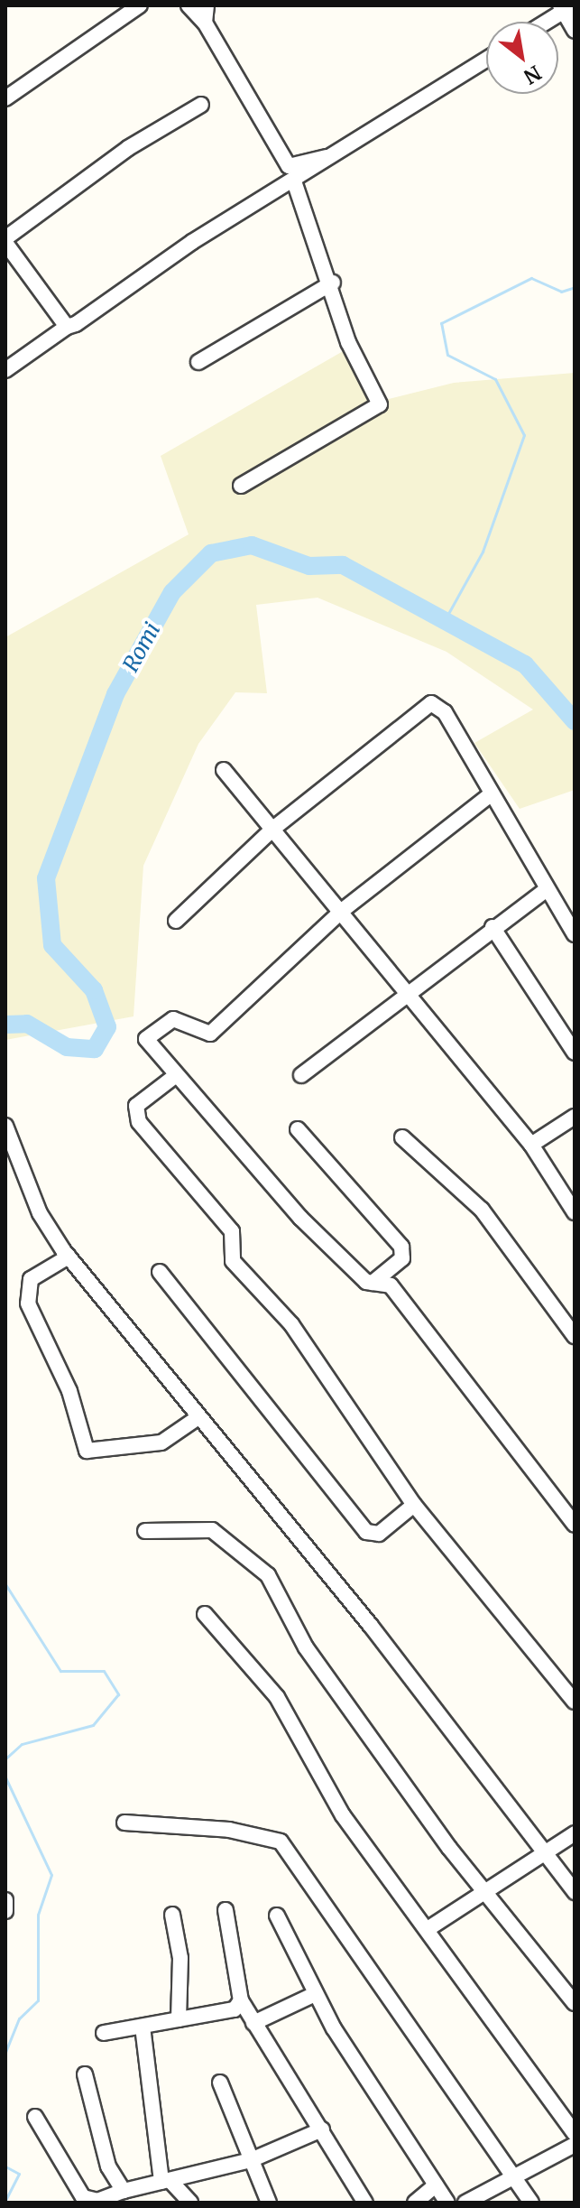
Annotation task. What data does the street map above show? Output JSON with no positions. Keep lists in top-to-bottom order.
{
  "water": ["Romi"],
  "north": "bottom right"
}
